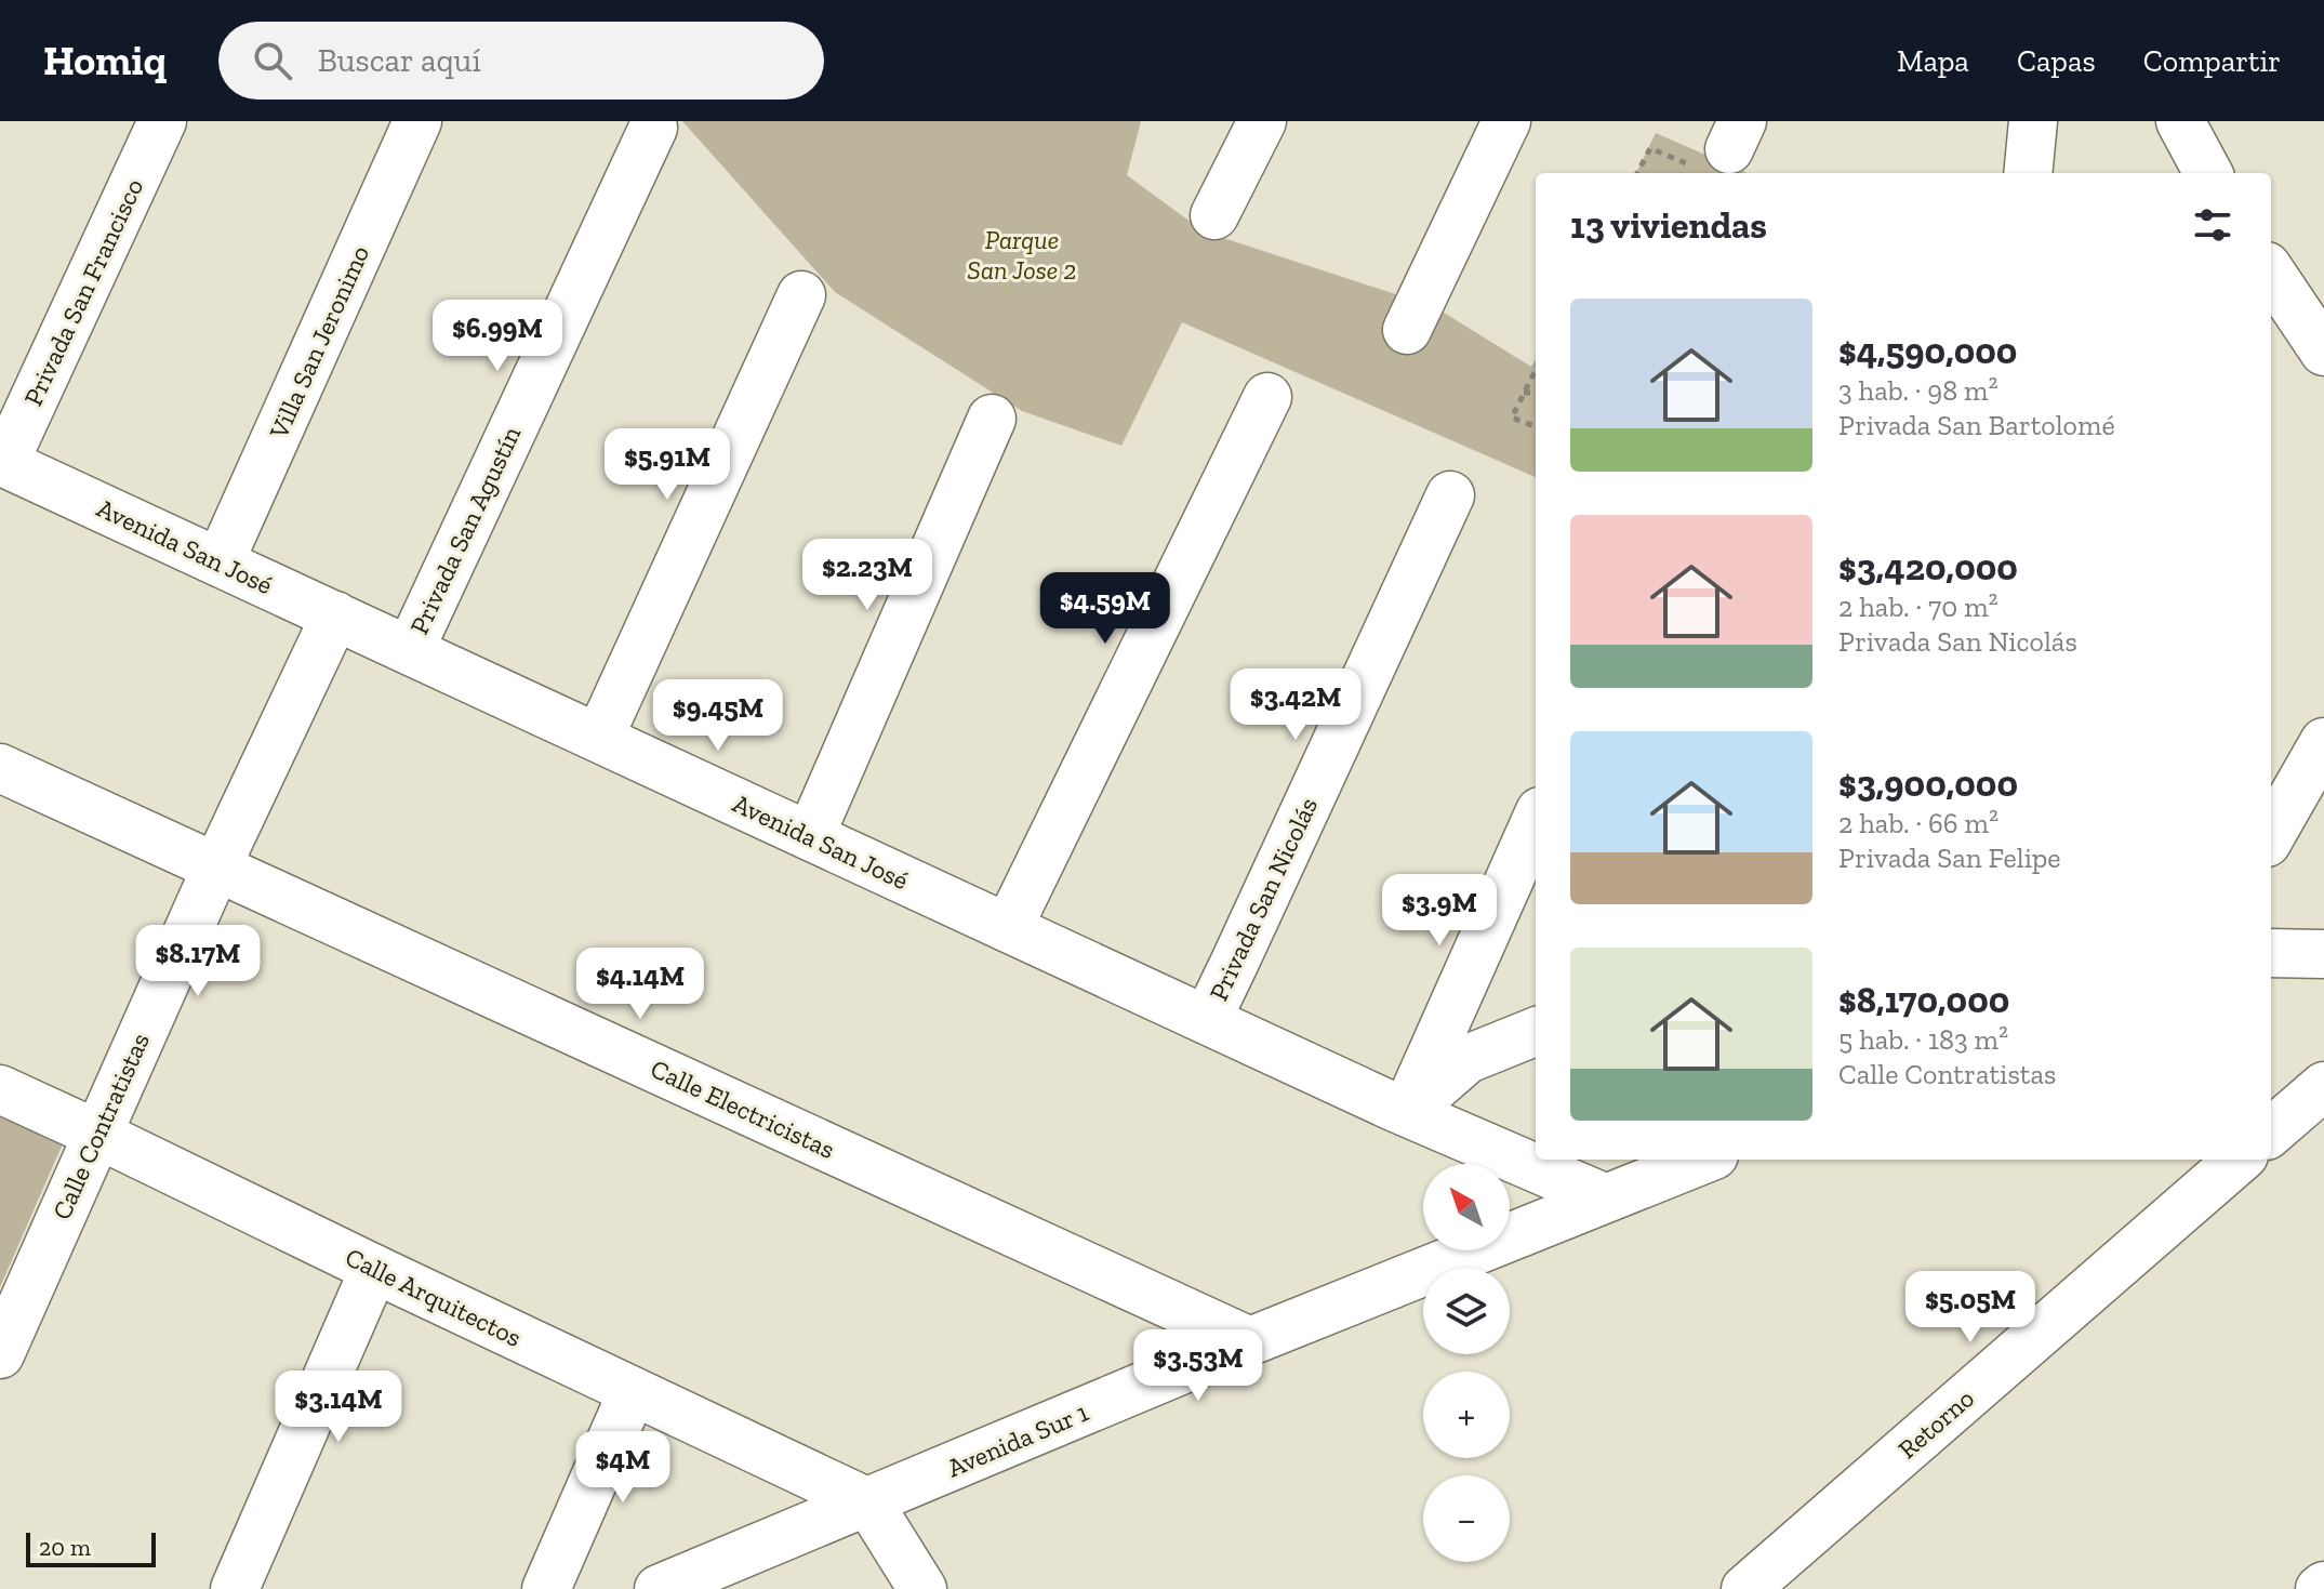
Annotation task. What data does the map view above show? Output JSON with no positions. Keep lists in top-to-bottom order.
{
  "streets": {
    "street": [
      "Privada San Francisco",
      "Villa San Jeronimo",
      "Privada San Agustín",
      "Avenida San José",
      "Privada San Nicolás",
      "Calle Electricistas",
      "Calle Contratistas",
      "Calle Arquitectos",
      "Retorno",
      "Avenida Sur 1"
    ]
  },
  "crossings": [
    ["Privada San Francisco", "Avenida San José"],
    ["Villa San Jeronimo", "Avenida San José"],
    ["Privada San Agustín", "Avenida San José"],
    ["Avenida San José", "Privada San Nicolás"],
    ["Avenida San José", "Calle Contratistas"],
    ["Avenida San José", "Avenida Sur 1"],
    ["Calle Electricistas", "Calle Contratistas"],
    ["Calle Electricistas", "Avenida Sur 1"],
    ["Calle Contratistas", "Calle Arquitectos"],
    ["Calle Arquitectos", "Avenida Sur 1"]
  ],
  "parks": ["Parque San Jose 2"],
  "scale_bar": "20 m",
  "north": "top left",
  "page": {
    "header": "Homiq",
    "search": "Buscar aquí",
    "nav": ["Mapa", "Capas", "Compartir"],
    "heading": "13 viviendas",
    "list": [
      {
        "name": "$4,590,000",
        "note": "3 hab. · 98 m² · Privada San Bartolomé"
      },
      {
        "name": "$3,420,000",
        "note": "2 hab. · 70 m² · Privada San Nicolás"
      },
      {
        "name": "$3,900,000",
        "note": "2 hab. · 66 m² · Privada San Felipe"
      },
      {
        "name": "$8,170,000",
        "note": "5 hab. · 183 m² · Calle Contratistas"
      }
    ],
    "price": [
      "$6.99M",
      "$5.91M",
      "$2.23M",
      "$4.59M",
      "$3.42M",
      "$9.45M",
      "$3.9M",
      "$8.17M",
      "$4.14M",
      "$5.05M",
      "$3.53M",
      "$3.14M",
      "$4M"
    ],
    "map_buttons": ["+", "−"],
    "scale": "20 m"
  }
}
